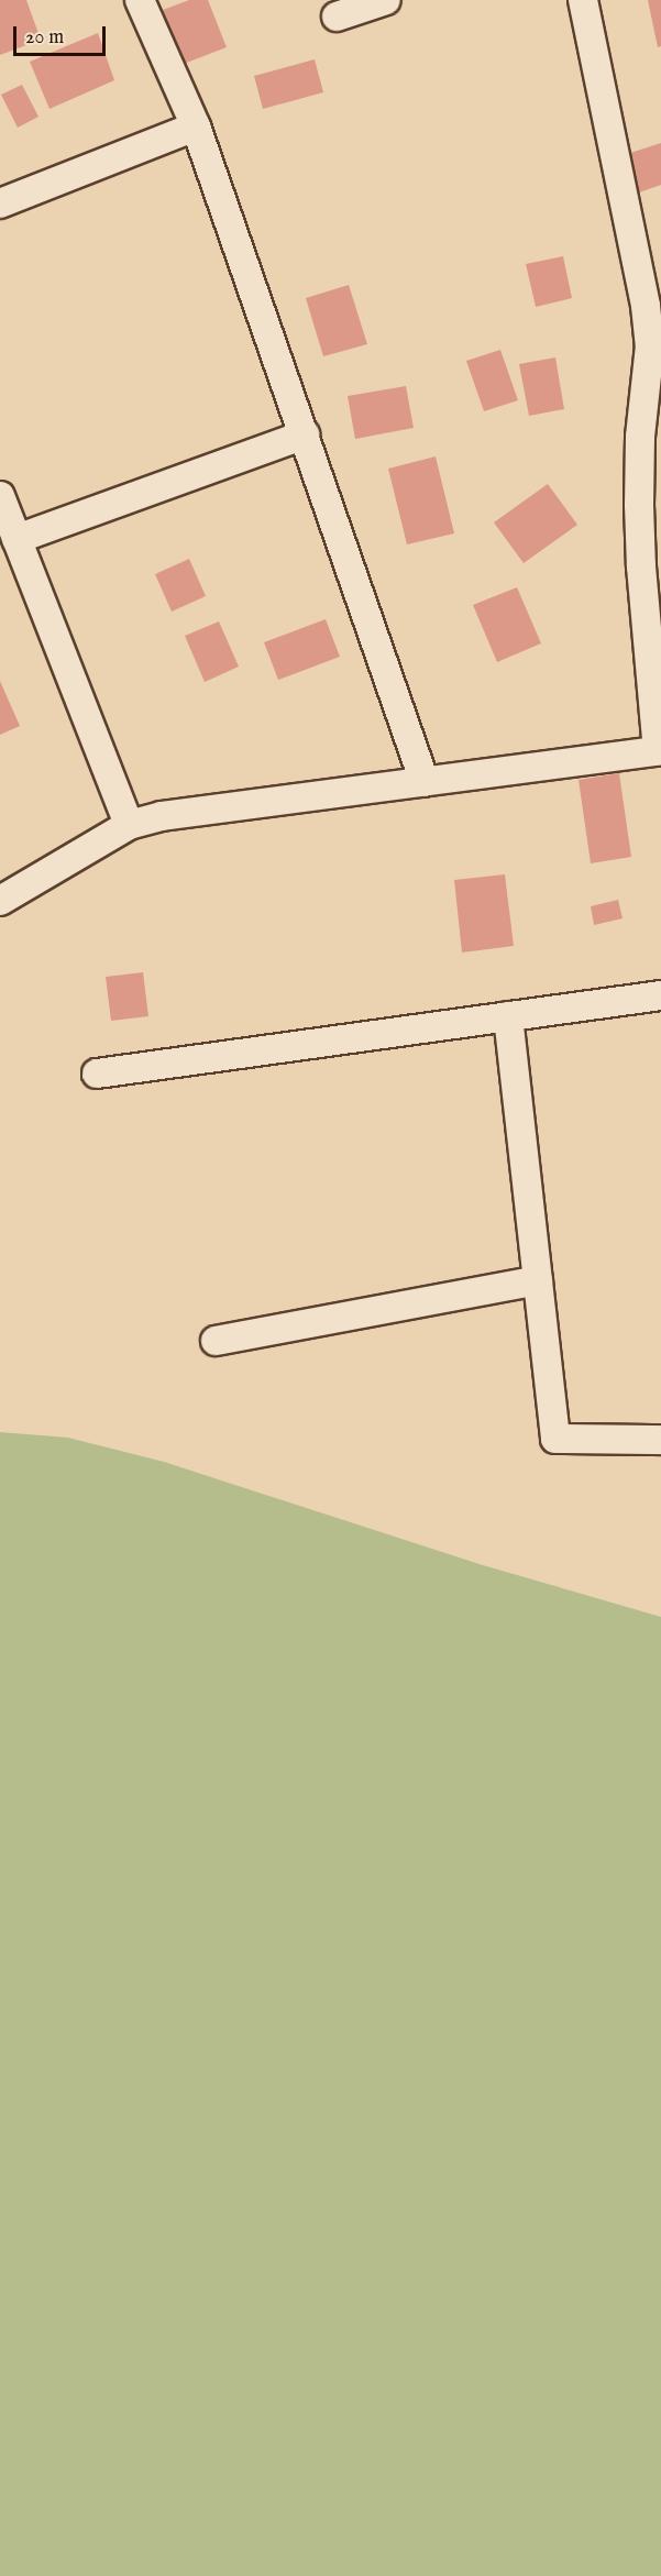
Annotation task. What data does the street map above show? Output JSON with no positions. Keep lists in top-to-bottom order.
{
  "scale_bar": "20 m"
}
